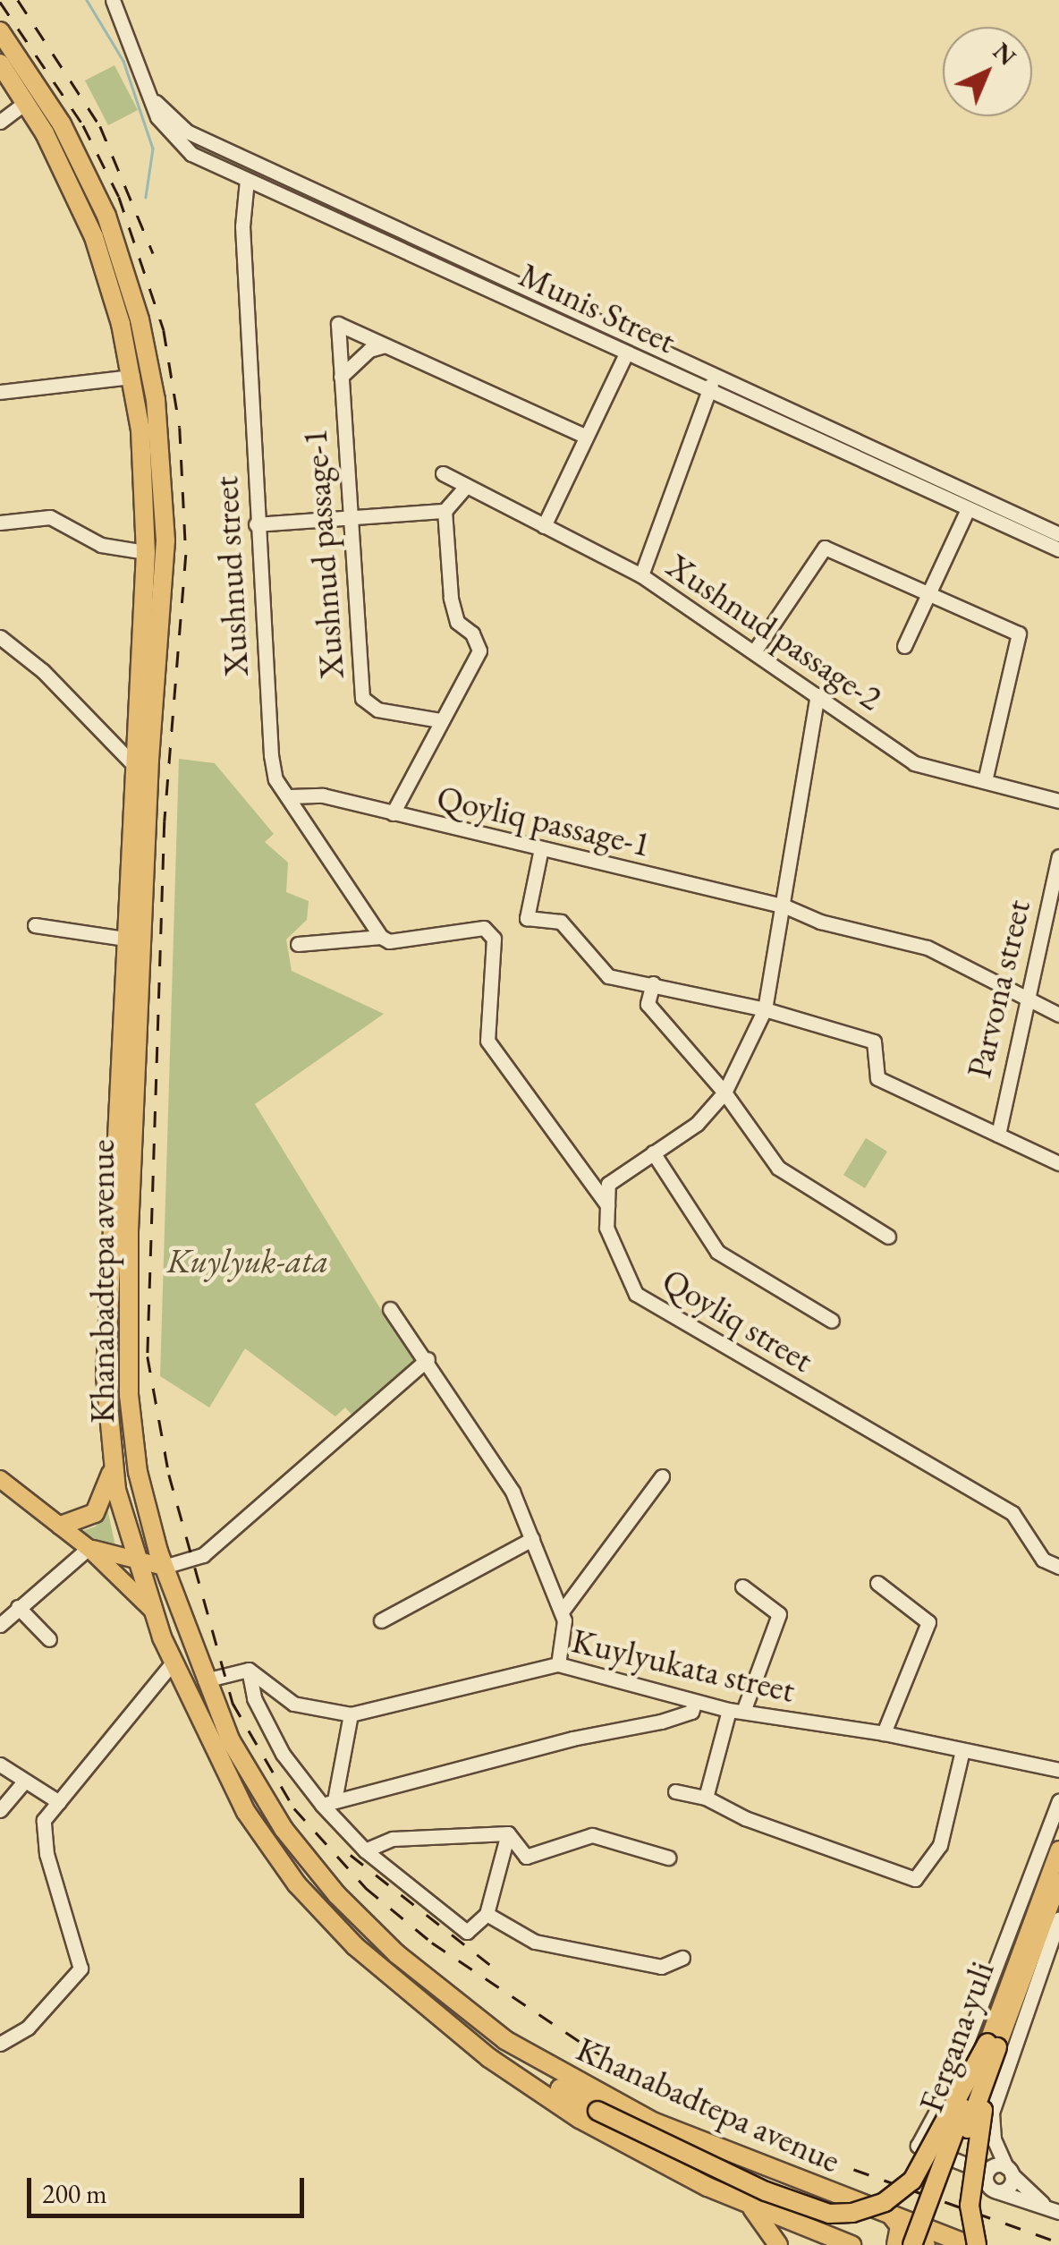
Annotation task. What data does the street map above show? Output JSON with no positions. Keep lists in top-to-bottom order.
{
  "streets": {
    "highway": ["Khanabadtepa avenue", "Fergana yuli"],
    "street": [
      "Munis Street",
      "Xushnud passage-1",
      "Xushnud street",
      "Xushnud passage-2",
      "Qoyliq passage-1",
      "Parvona street",
      "Qoyliq street",
      "Kuylyukata street"
    ]
  },
  "crossings": [
    ["Munis Street", "Xushnud street"],
    ["Xushnud street", "Qoyliq passage-1"],
    ["Xushnud street", "Qoyliq street"],
    ["Qoyliq passage-1", "Parvona street"]
  ],
  "parks": ["Kuylyuk-ata"],
  "scale_bar": "200 m",
  "north": "top right"
}
